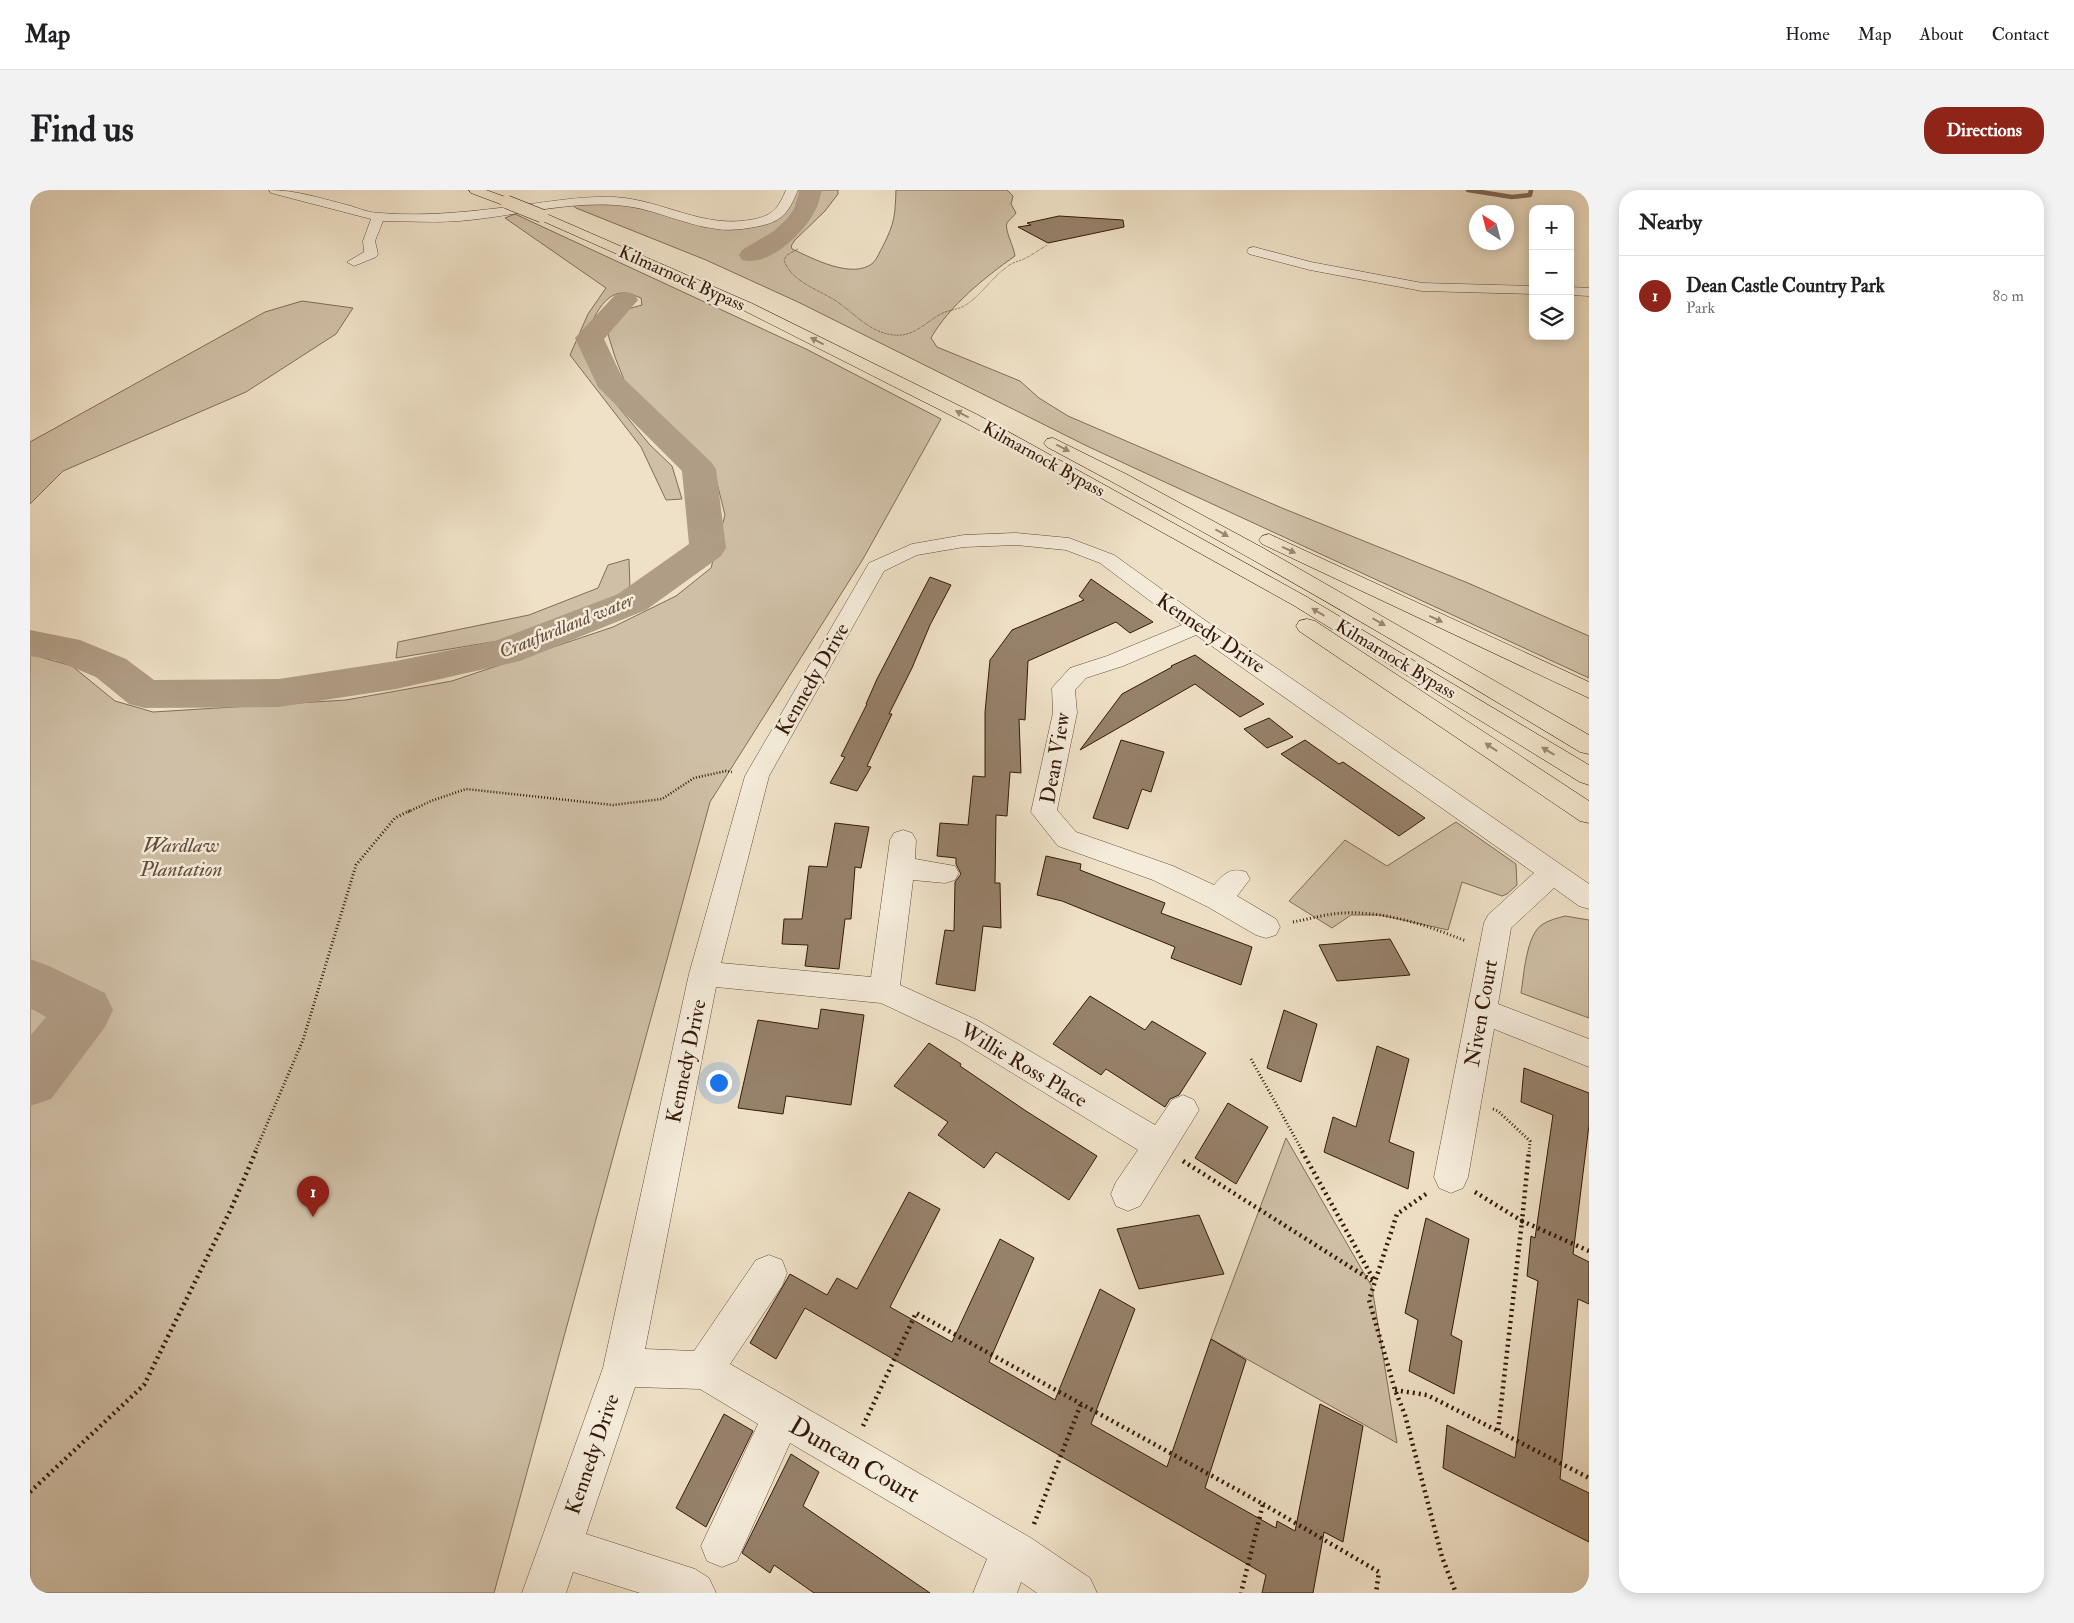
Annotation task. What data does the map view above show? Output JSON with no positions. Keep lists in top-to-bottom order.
{
  "streets": {
    "highway": ["Kilmarnock Bypass"],
    "street": [
      "Kennedy Drive",
      "Dean View",
      "Niven Court",
      "Willie Ross Place",
      "Duncan Court"
    ]
  },
  "crossings": [
    ["Kennedy Drive", "Dean View"],
    ["Kennedy Drive", "Niven Court"],
    ["Kennedy Drive", "Willie Ross Place"],
    ["Kennedy Drive", "Duncan Court"]
  ],
  "water": ["Craufurdland water"],
  "parks": ["Wardlaw Plantation"],
  "north": "top left",
  "page": {
    "header": "Map",
    "nav": [
      "Home",
      "Map",
      "About",
      "Contact"
    ],
    "buttons": "Directions",
    "title": "Find us",
    "heading": "Nearby",
    "map_buttons": ["+", "−"],
    "list": [
      {
        "mark": "1",
        "name": "Dean Castle Country Park",
        "note": "Park",
        "value": "80 m"
      }
    ],
    "pins": "1"
  }
}
